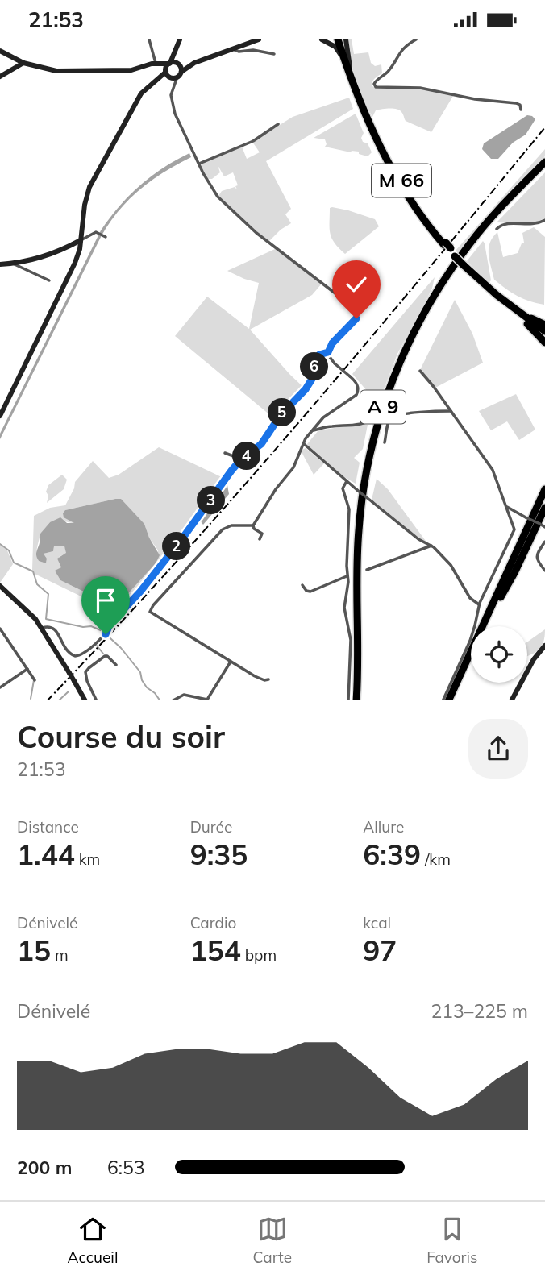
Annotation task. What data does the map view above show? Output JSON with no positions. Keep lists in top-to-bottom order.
{
  "streets": {
    "highway": ["M 66", "A 9"]
  },
  "page": {
    "status": "21:53",
    "pins": [
      "6",
      "5",
      "4",
      "3",
      "2"
    ],
    "heading": ["Course du soir", "21:53"],
    "stats": [
      ["Distance", "1.44 km"],
      ["Durée", "9:35"],
      ["Allure", "6:39 /km"],
      ["Dénivelé", "15 m"],
      ["Cardio", "154 bpm"],
      ["kcal", "97"]
    ],
    "chart": ["Dénivelé", "213–225 m"],
    "list": [
      {
        "name": "200 m",
        "note": "6:53"
      }
    ],
    "tabs": ["Accueil", "Carte", "Favoris"]
  }
}
